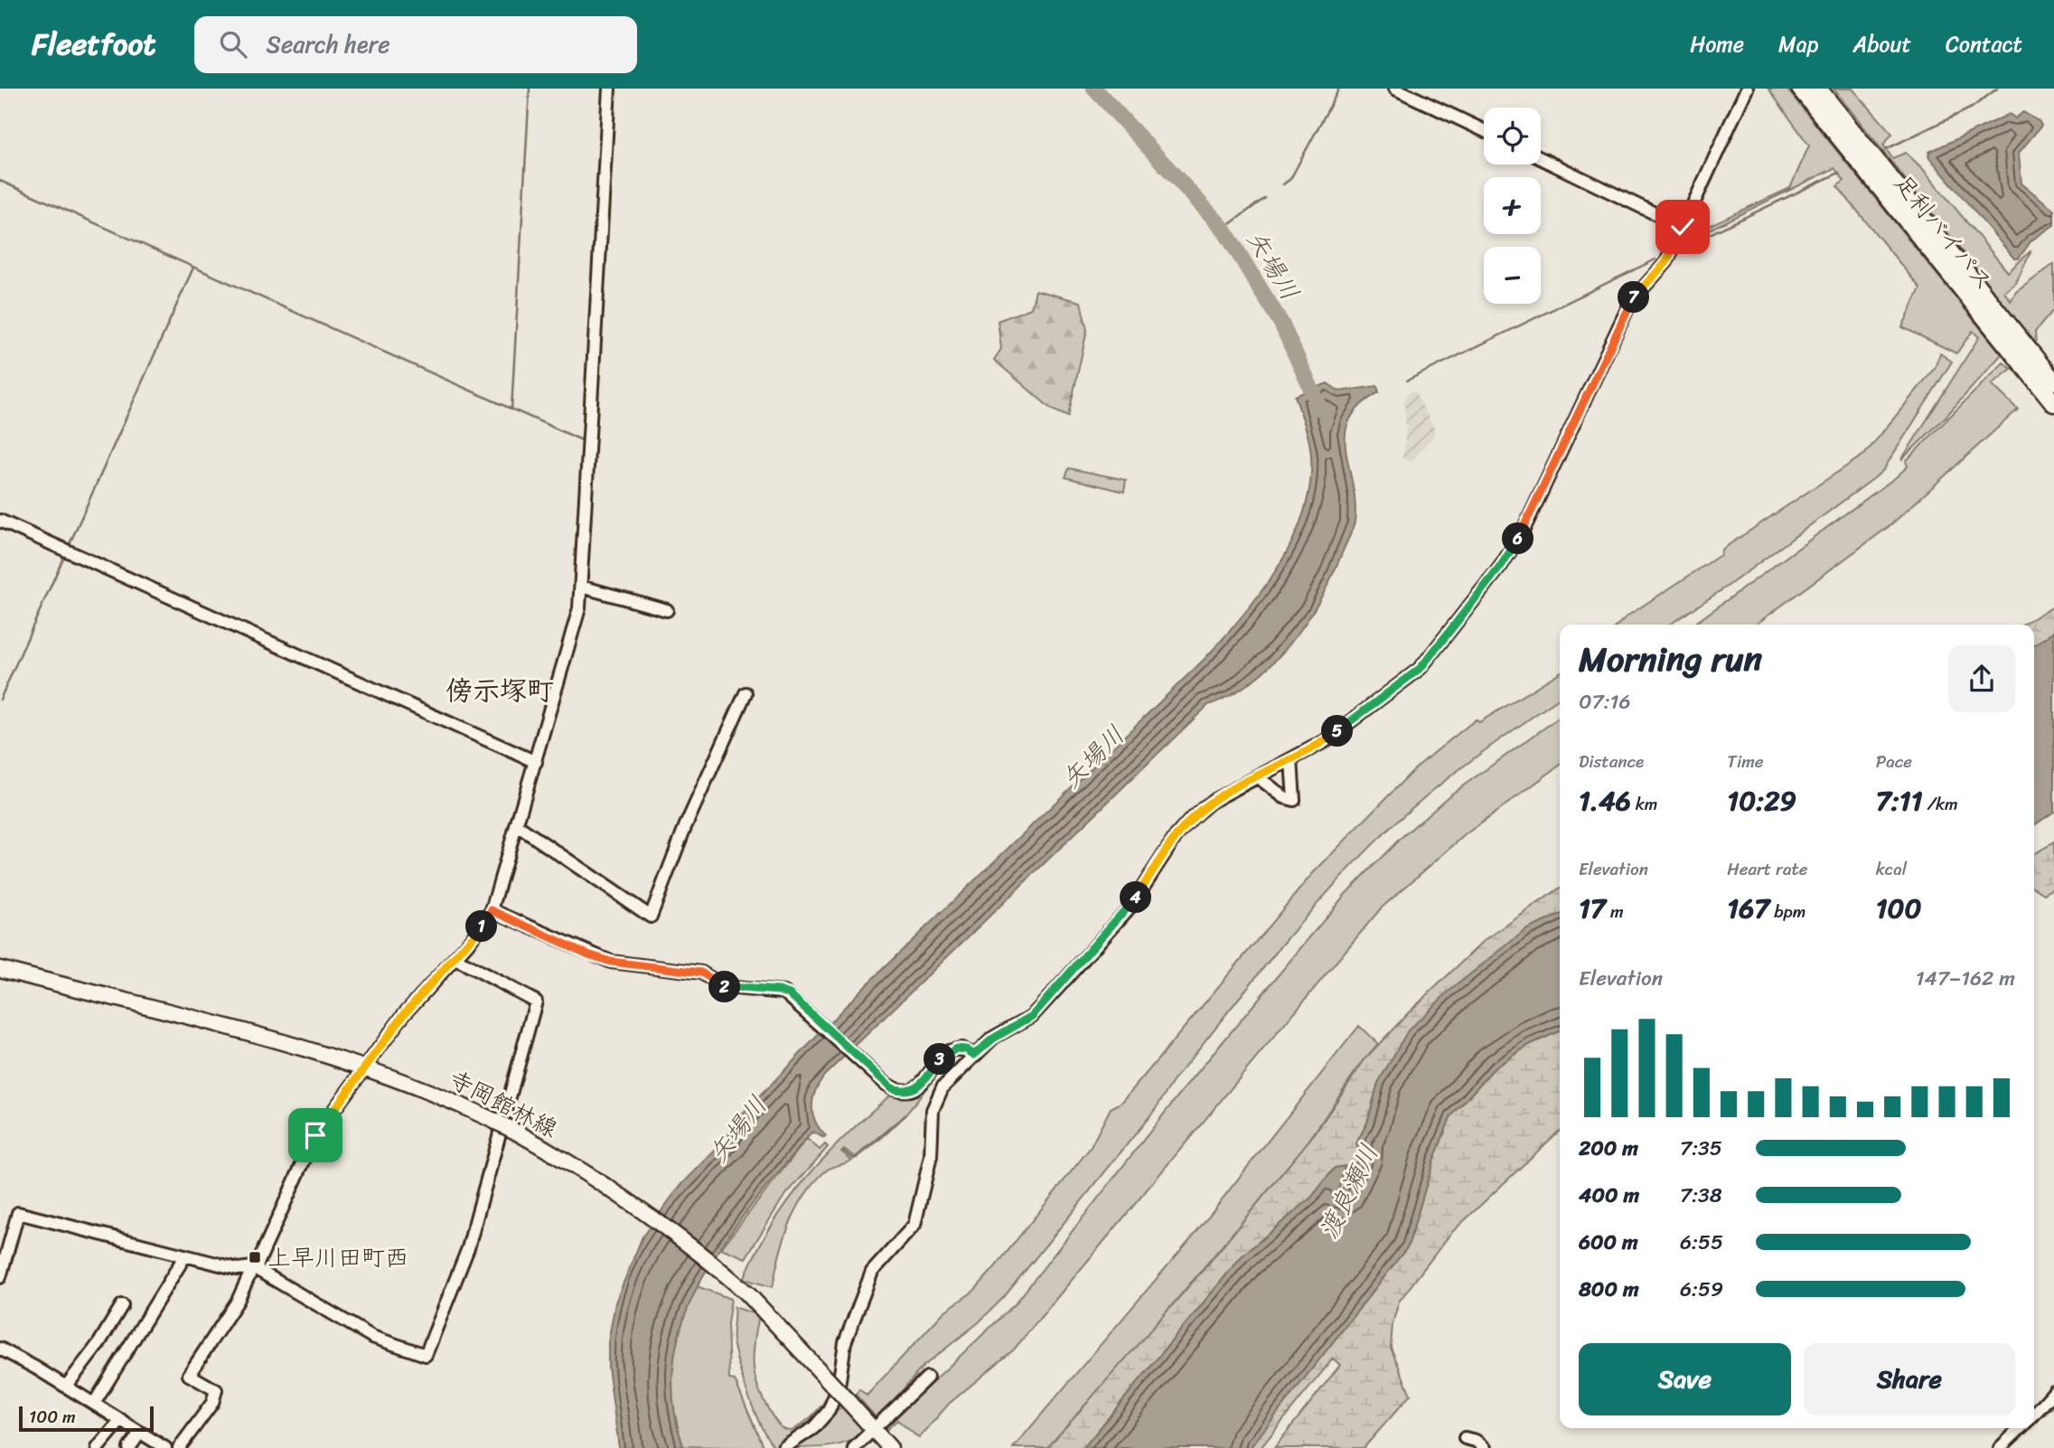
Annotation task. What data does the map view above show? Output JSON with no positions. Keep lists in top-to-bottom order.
{
  "streets": {
    "highway": ["足利バイパス"],
    "main road": ["寺岡館林線"]
  },
  "districts": ["傍示塚町"],
  "water": ["矢場川", "渡良瀬川"],
  "places": {
    "transit": ["上早川田町西"]
  },
  "scale_bar": "100 m",
  "page": {
    "header": "Fleetfoot",
    "search": "Search here",
    "nav": [
      "Home",
      "Map",
      "About",
      "Contact"
    ],
    "map_buttons": ["+", "−"],
    "pins": [
      "7",
      "6",
      "5",
      "4",
      "1",
      "2",
      "3"
    ],
    "heading": ["Morning run", "07:16"],
    "stats": [
      ["Distance", "1.46 km"],
      ["Time", "10:29"],
      ["Pace", "7:11 /km"],
      ["Elevation", "17 m"],
      ["Heart rate", "167 bpm"],
      ["kcal", "100"]
    ],
    "chart": ["Elevation", "147–162 m"],
    "list": [
      {
        "name": "200 m",
        "note": "7:35"
      },
      {
        "name": "400 m",
        "note": "7:38"
      },
      {
        "name": "600 m",
        "note": "6:55"
      },
      {
        "name": "800 m",
        "note": "6:59"
      }
    ],
    "buttons": ["Save", "Share"],
    "scale": "100 m"
  }
}
